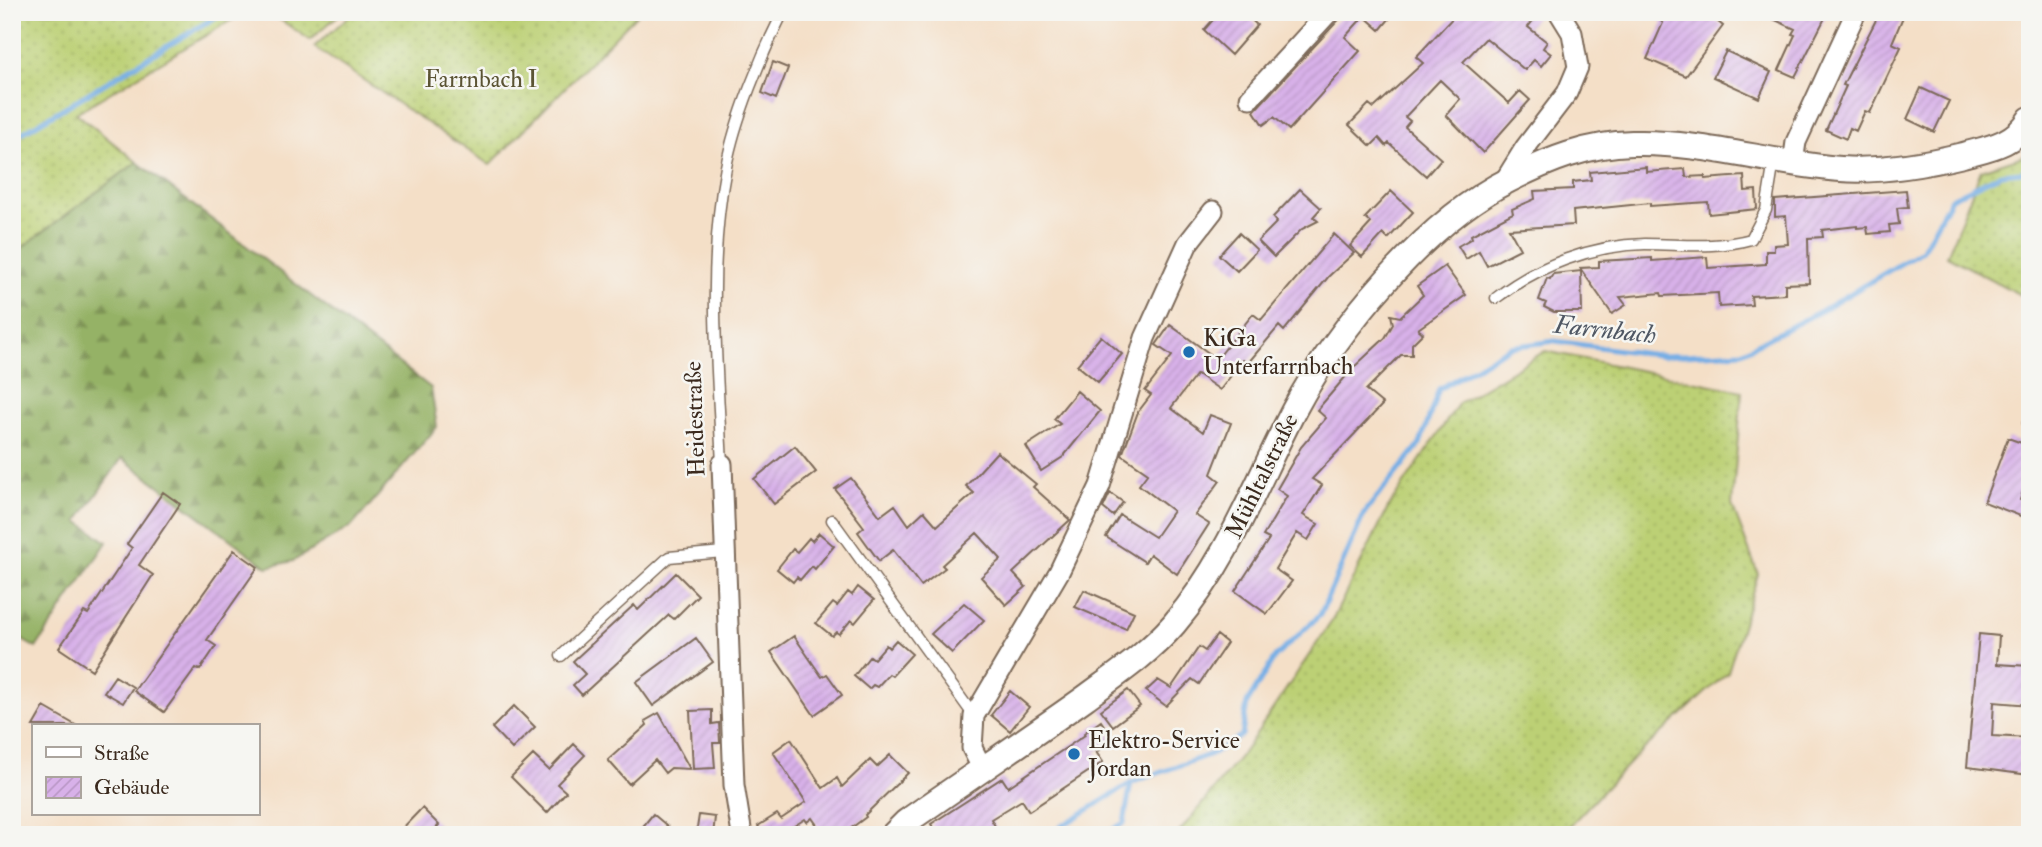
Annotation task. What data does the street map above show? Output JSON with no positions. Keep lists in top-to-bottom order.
{
  "streets": {
    "street": ["Heidestraße", "Mühltalstraße"]
  },
  "water": ["Farrnbach"],
  "parks": ["Farrnbach I"],
  "places": ["KiGa Unterfarrnbach", "Elektro-Service Jordan"],
  "legend": ["Straße", "Gebäude"]
}
